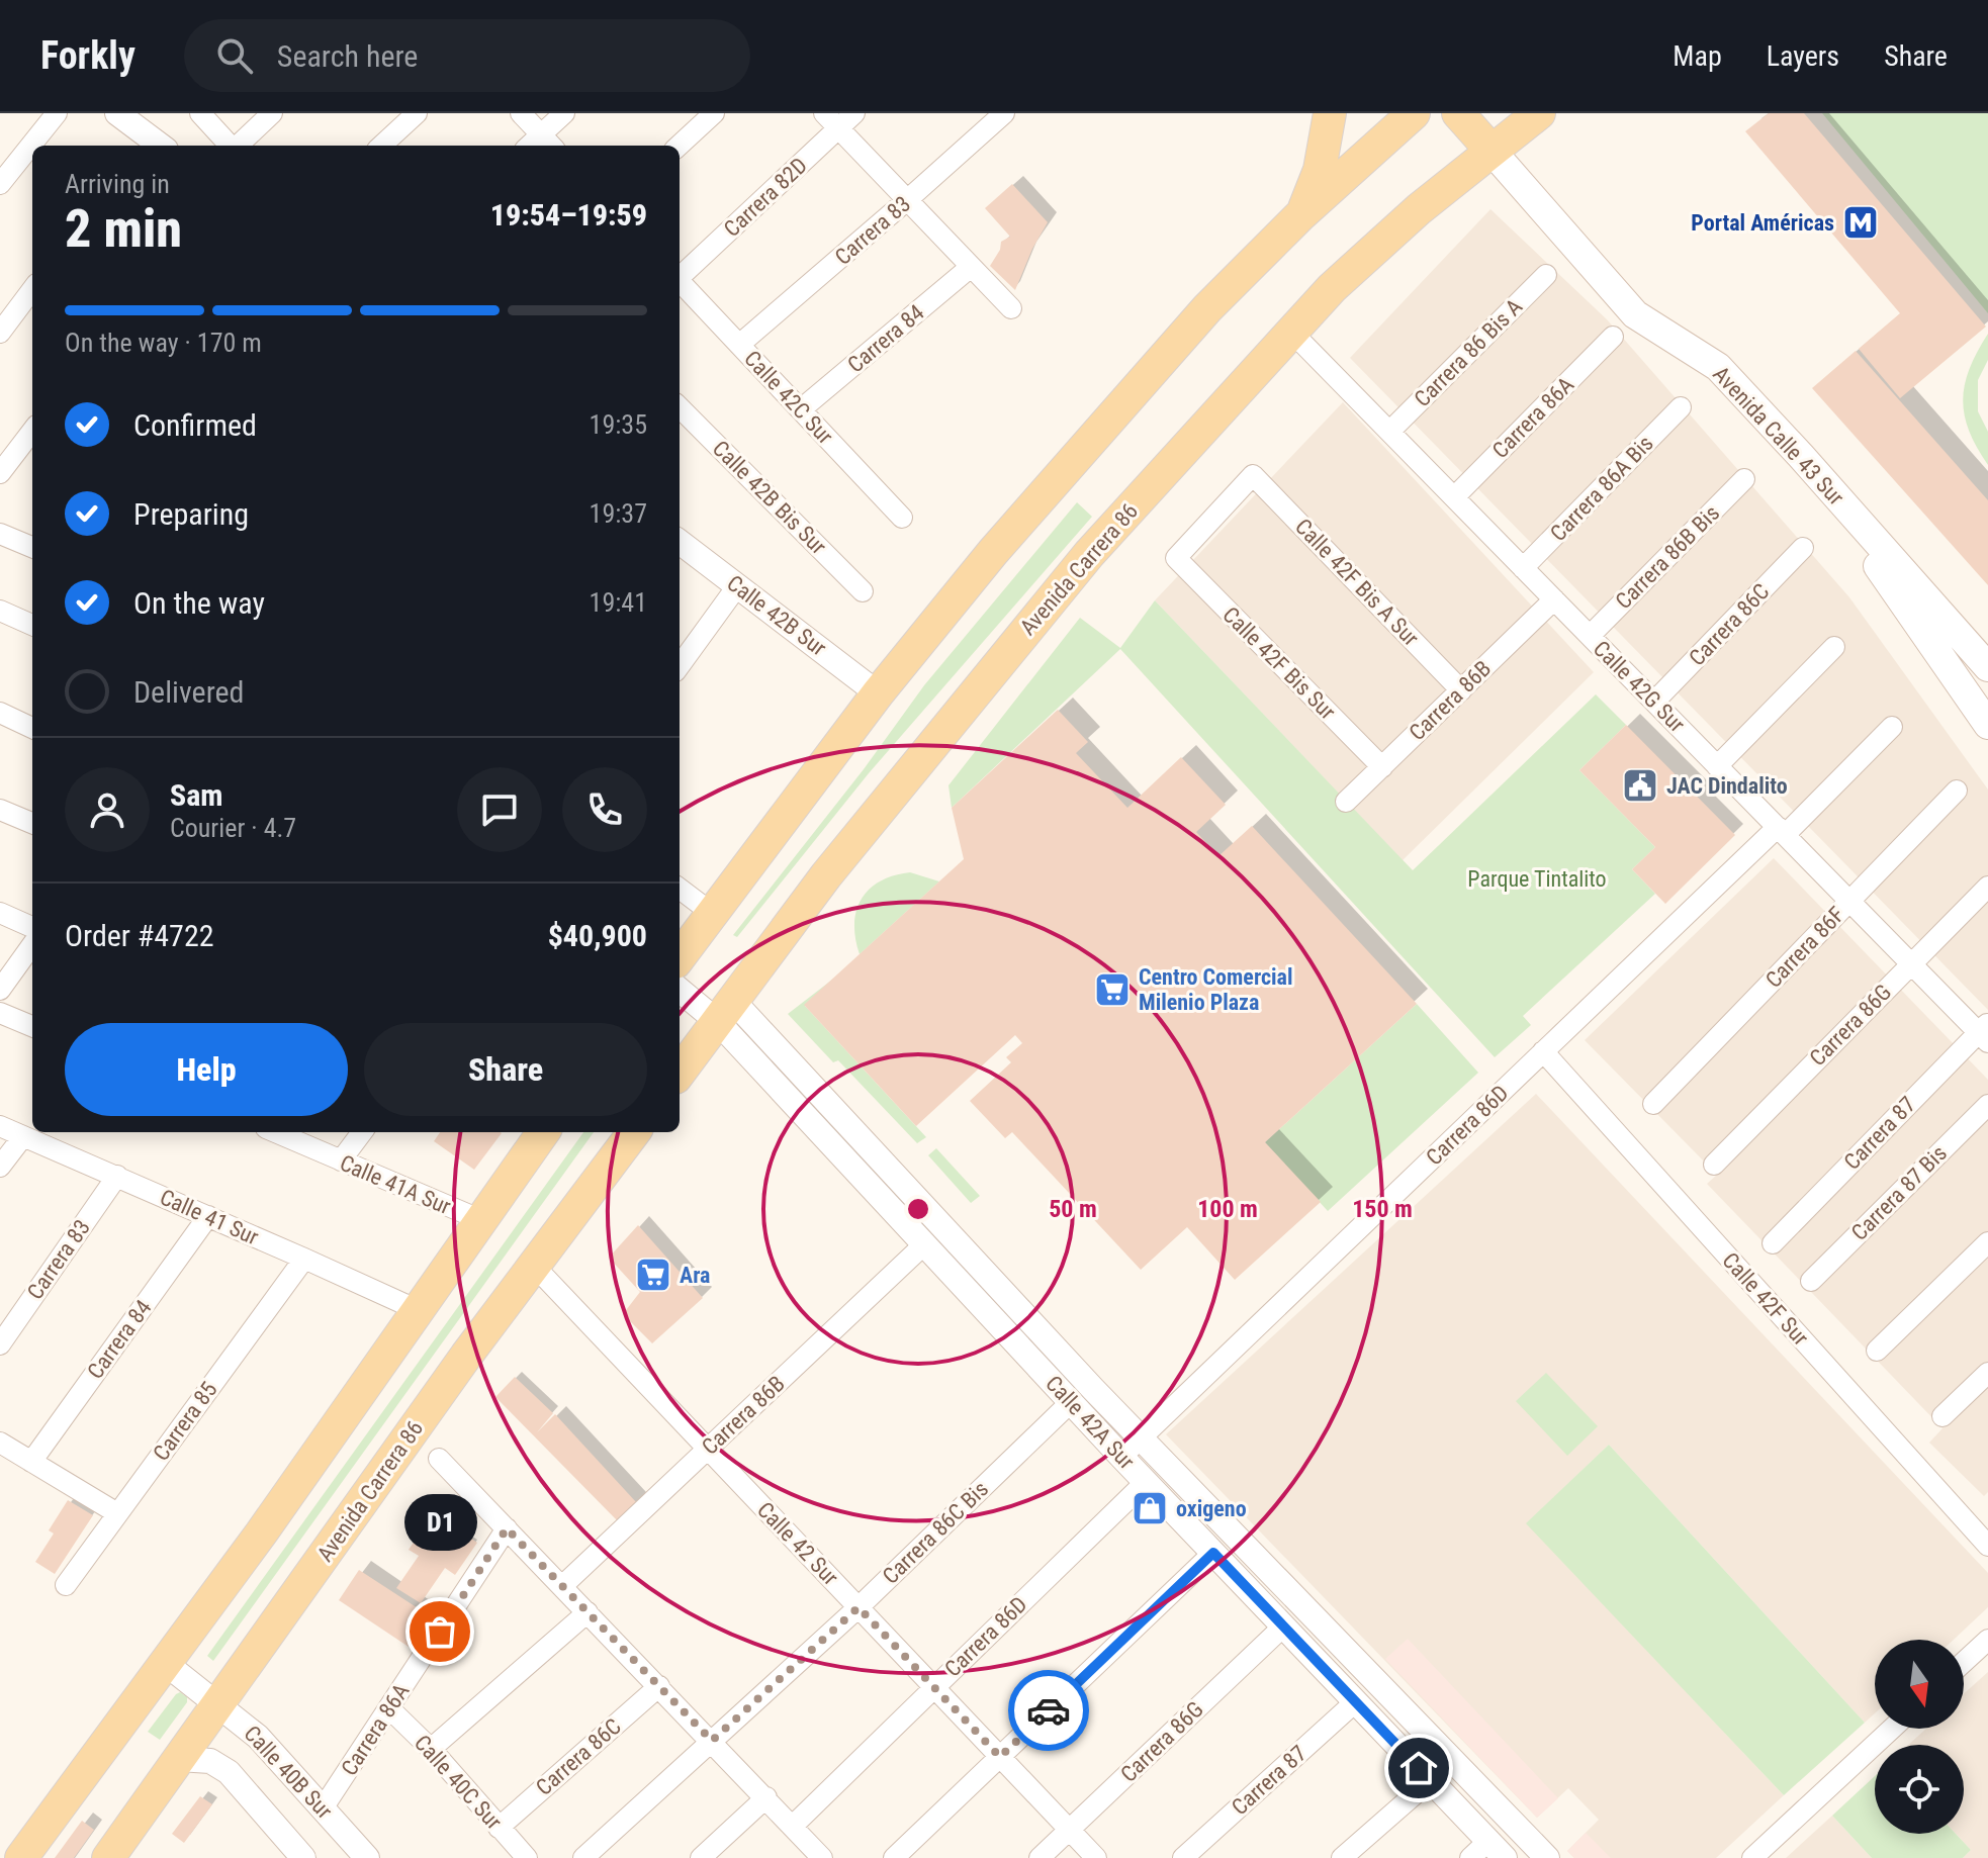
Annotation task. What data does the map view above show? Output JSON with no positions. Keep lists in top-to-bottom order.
{
  "streets": {
    "main road": ["Avenida Calle 43 Sur", "Avenida Carrera 86"],
    "street": [
      "Carrera 82D",
      "Carrera 83",
      "Carrera 84",
      "Carrera 86 Bis A",
      "Calle 42C Sur",
      "Carrera 86A",
      "Carrera 86A Bis",
      "Calle 42B Bis Sur",
      "Carrera 86B Bis",
      "Calle 42F Bis A Sur",
      "Calle 42B Sur",
      "Carrera 86C",
      "Calle 42F Bis Sur",
      "Calle 42G Sur",
      "Carrera 86B",
      "Carrera 86F",
      "Carrera 86G",
      "Carrera 86D",
      "Carrera 87",
      "Calle 41A Sur",
      "Carrera 87 Bis",
      "Calle 41 Sur",
      "Calle 42F Sur",
      "Carrera 85",
      "Calle 42A Sur",
      "Carrera 86C Bis",
      "Calle 42 Sur",
      "Calle 40B Sur",
      "Calle 40C Sur"
    ]
  },
  "crossings": [
    ["Carrera 83", "Calle 42C Sur"],
    ["Carrera 83", "Calle 41 Sur"],
    ["Carrera 84", "Calle 42C Sur"],
    ["Carrera 84", "Calle 41 Sur"],
    ["Carrera 86 Bis A", "Calle 42G Sur"],
    ["Carrera 86A", "Calle 42G Sur"],
    ["Carrera 86A", "Calle 40B Sur"],
    ["Carrera 86A", "Calle 40C Sur"],
    ["Avenida Calle 43 Sur", "Avenida Carrera 86"],
    ["Carrera 86A Bis", "Calle 42G Sur"],
    ["Carrera 86B Bis", "Calle 42G Sur"],
    ["Avenida Carrera 86", "Calle 42G Sur"],
    ["Avenida Carrera 86", "Calle 42A Sur"],
    ["Avenida Carrera 86", "Calle 42 Sur"],
    ["Avenida Carrera 86", "Calle 40B Sur"],
    ["Calle 42F Bis A Sur", "Calle 42F Bis Sur"],
    ["Calle 42F Bis A Sur", "Carrera 86B"],
    ["Carrera 86C", "Calle 42G Sur"],
    ["Carrera 86C", "Calle 40C Sur"],
    ["Calle 42F Bis Sur", "Carrera 86B"],
    ["Calle 42G Sur", "Carrera 86B"],
    ["Calle 42G Sur", "Carrera 86F"],
    ["Calle 42G Sur", "Carrera 86G"],
    ["Calle 42G Sur", "Carrera 86D"],
    ["Calle 42G Sur", "Carrera 87"],
    ["Carrera 86B", "Calle 42A Sur"],
    ["Carrera 86B", "Calle 42 Sur"],
    ["Carrera 86G", "Calle 42A Sur"],
    ["Carrera 86G", "Calle 42 Sur"],
    ["Carrera 86D", "Calle 42F Sur"],
    ["Carrera 86D", "Calle 42A Sur"],
    ["Carrera 86D", "Calle 42 Sur"],
    ["Carrera 87", "Calle 42A Sur"],
    ["Calle 41 Sur", "Carrera 85"],
    ["Calle 42A Sur", "Carrera 86C Bis"],
    ["Carrera 86C Bis", "Calle 42 Sur"]
  ],
  "parks": ["Parque Tintalito"],
  "places": {
    "metro station": ["Portal Américas"],
    "public building": ["JAC Dindalito"],
    "supermarket": ["Centro Comercial Milenio Plaza", "Ara"],
    "shop": ["oxigeno"],
    "other": ["D1"]
  },
  "north": "bottom",
  "page": {
    "header": "Forkly",
    "search": "Search here",
    "nav": ["Map", "Layers", "Share"],
    "heading": ["2 min", "Arriving in", "19:54–19:59"],
    "panel": [
      "Sam",
      "Courier · 4.7",
      "Order #4722",
      "$40,900"
    ],
    "bar": "On the way · 170 m",
    "list": [
      ["Confirmed", "19:35"],
      ["Preparing", "19:37"],
      ["On the way", "19:41"],
      "Delivered"
    ],
    "buttons": ["Help", "Share"],
    "bubble": "D1"
  },
  "rings": ["50 m", "100 m", "150 m"]
}
